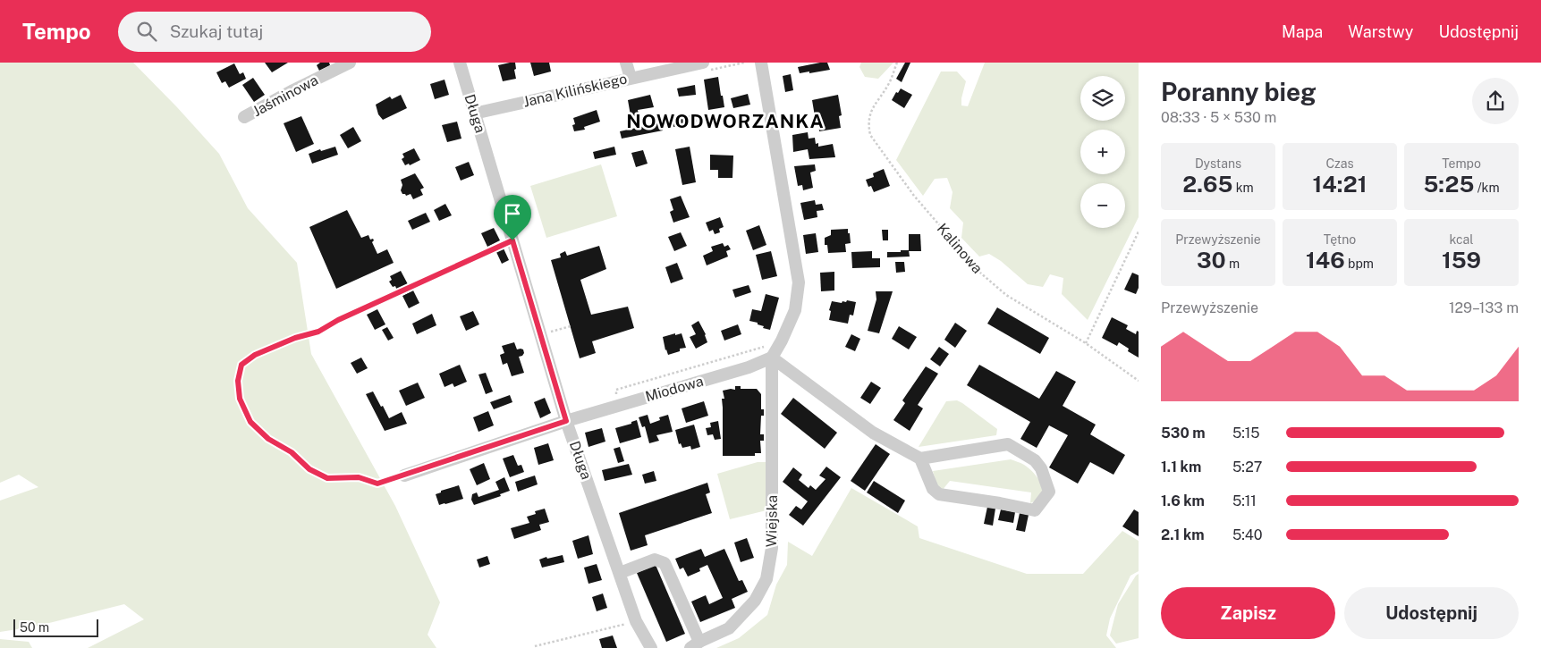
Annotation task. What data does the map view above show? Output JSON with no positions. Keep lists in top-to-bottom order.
{
  "streets": {
    "street": [
      "Jana Kilińskiego",
      "Jaśminowa",
      "Długa",
      "Miodowa",
      "Wiejska"
    ],
    "path": ["Kalinowa"]
  },
  "crossings": [
    ["Jana Kilińskiego", "Długa"],
    ["Długa", "Miodowa"],
    ["Miodowa", "Wiejska"]
  ],
  "districts": ["NOWODWORZANKA"],
  "scale_bar": "50 m",
  "page": {
    "header": "Tempo",
    "search": "Szukaj tutaj",
    "nav": ["Mapa", "Warstwy", "Udostępnij"],
    "heading": ["Poranny bieg", "08:33 · 5 × 530 m"],
    "map_buttons": ["+", "−"],
    "stats": [
      ["Dystans", "2.65 km"],
      ["Czas", "14:21"],
      ["Tempo", "5:25 /km"],
      ["Przewyższenie", "30 m"],
      ["Tętno", "146 bpm"],
      ["kcal", "159"]
    ],
    "chart": ["Przewyższenie", "129–133 m"],
    "list": [
      {
        "name": "530 m",
        "note": "5:15"
      },
      {
        "name": "1.1 km",
        "note": "5:27"
      },
      {
        "name": "1.6 km",
        "note": "5:11"
      },
      {
        "name": "2.1 km",
        "note": "5:40"
      }
    ],
    "buttons": ["Zapisz", "Udostępnij"],
    "scale": "50 m"
  }
}
